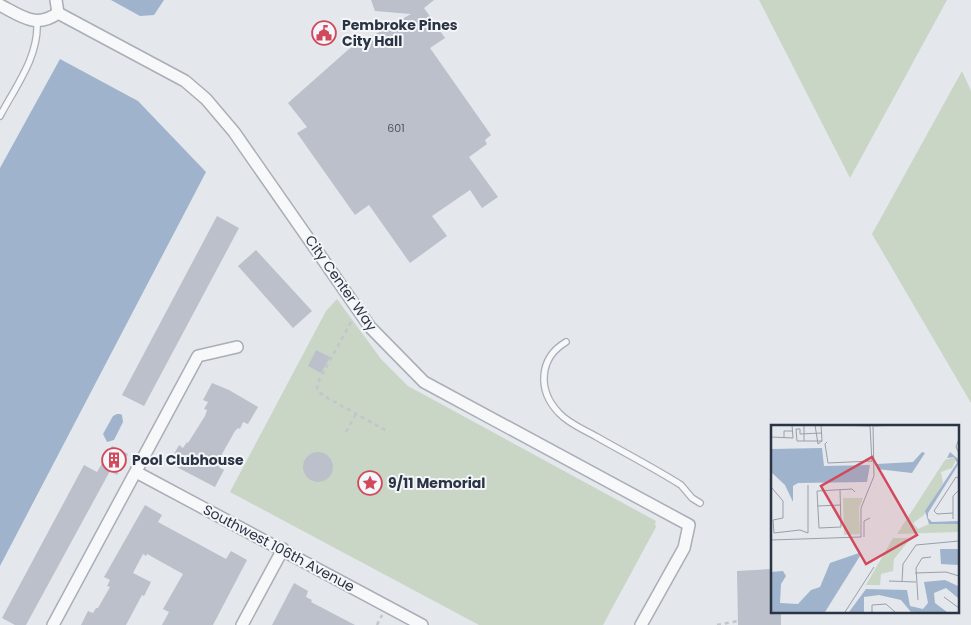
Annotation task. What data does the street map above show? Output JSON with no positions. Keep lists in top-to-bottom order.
{
  "streets": {
    "street": ["City Center Way", "Southwest 106th Avenue"]
  },
  "places": {
    "public building": ["Pembroke Pines City Hall"],
    "building": ["Pool Clubhouse"],
    "place": ["9/11 Memorial"]
  },
  "house_numbers": ["601"]
}
